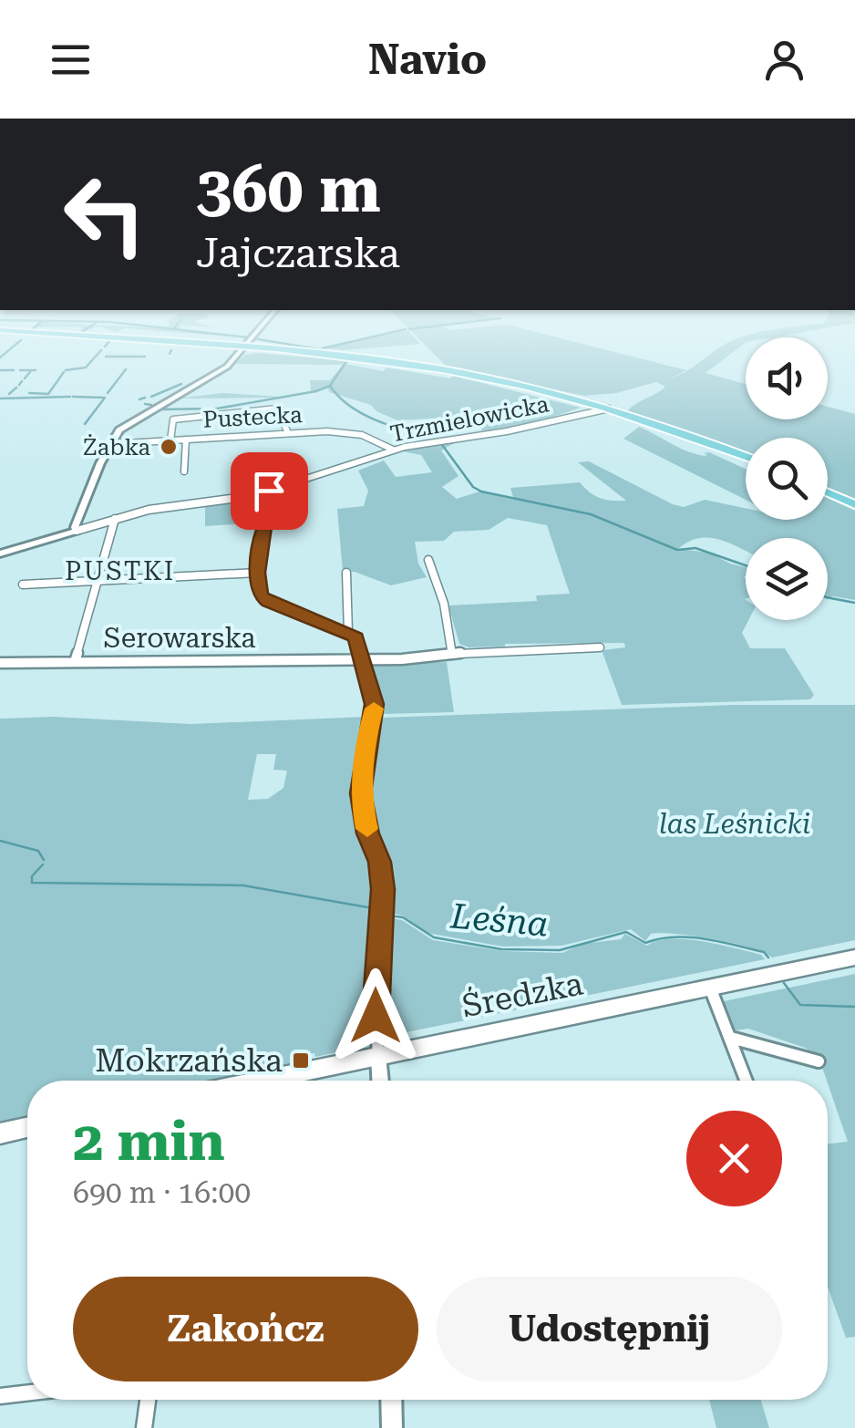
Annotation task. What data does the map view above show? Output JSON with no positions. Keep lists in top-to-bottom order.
{
  "streets": {
    "main road": ["Średzka"],
    "street": ["Pustecka", "Trzmielowicka", "Serowarska"]
  },
  "crossings": [
    ["Pustecka", "Trzmielowicka"]
  ],
  "districts": ["PUSTKI"],
  "water": ["Leśna"],
  "parks": ["las Leśnicki"],
  "places": {
    "other": ["Żabka"],
    "transit": ["Mokrzańska"]
  },
  "page": {
    "header": "Navio",
    "turn": ["360 m", "Jajczarska"],
    "heading": ["2 min", "690 m · 16:00"],
    "buttons": ["Zakończ", "Udostępnij"]
  }
}
